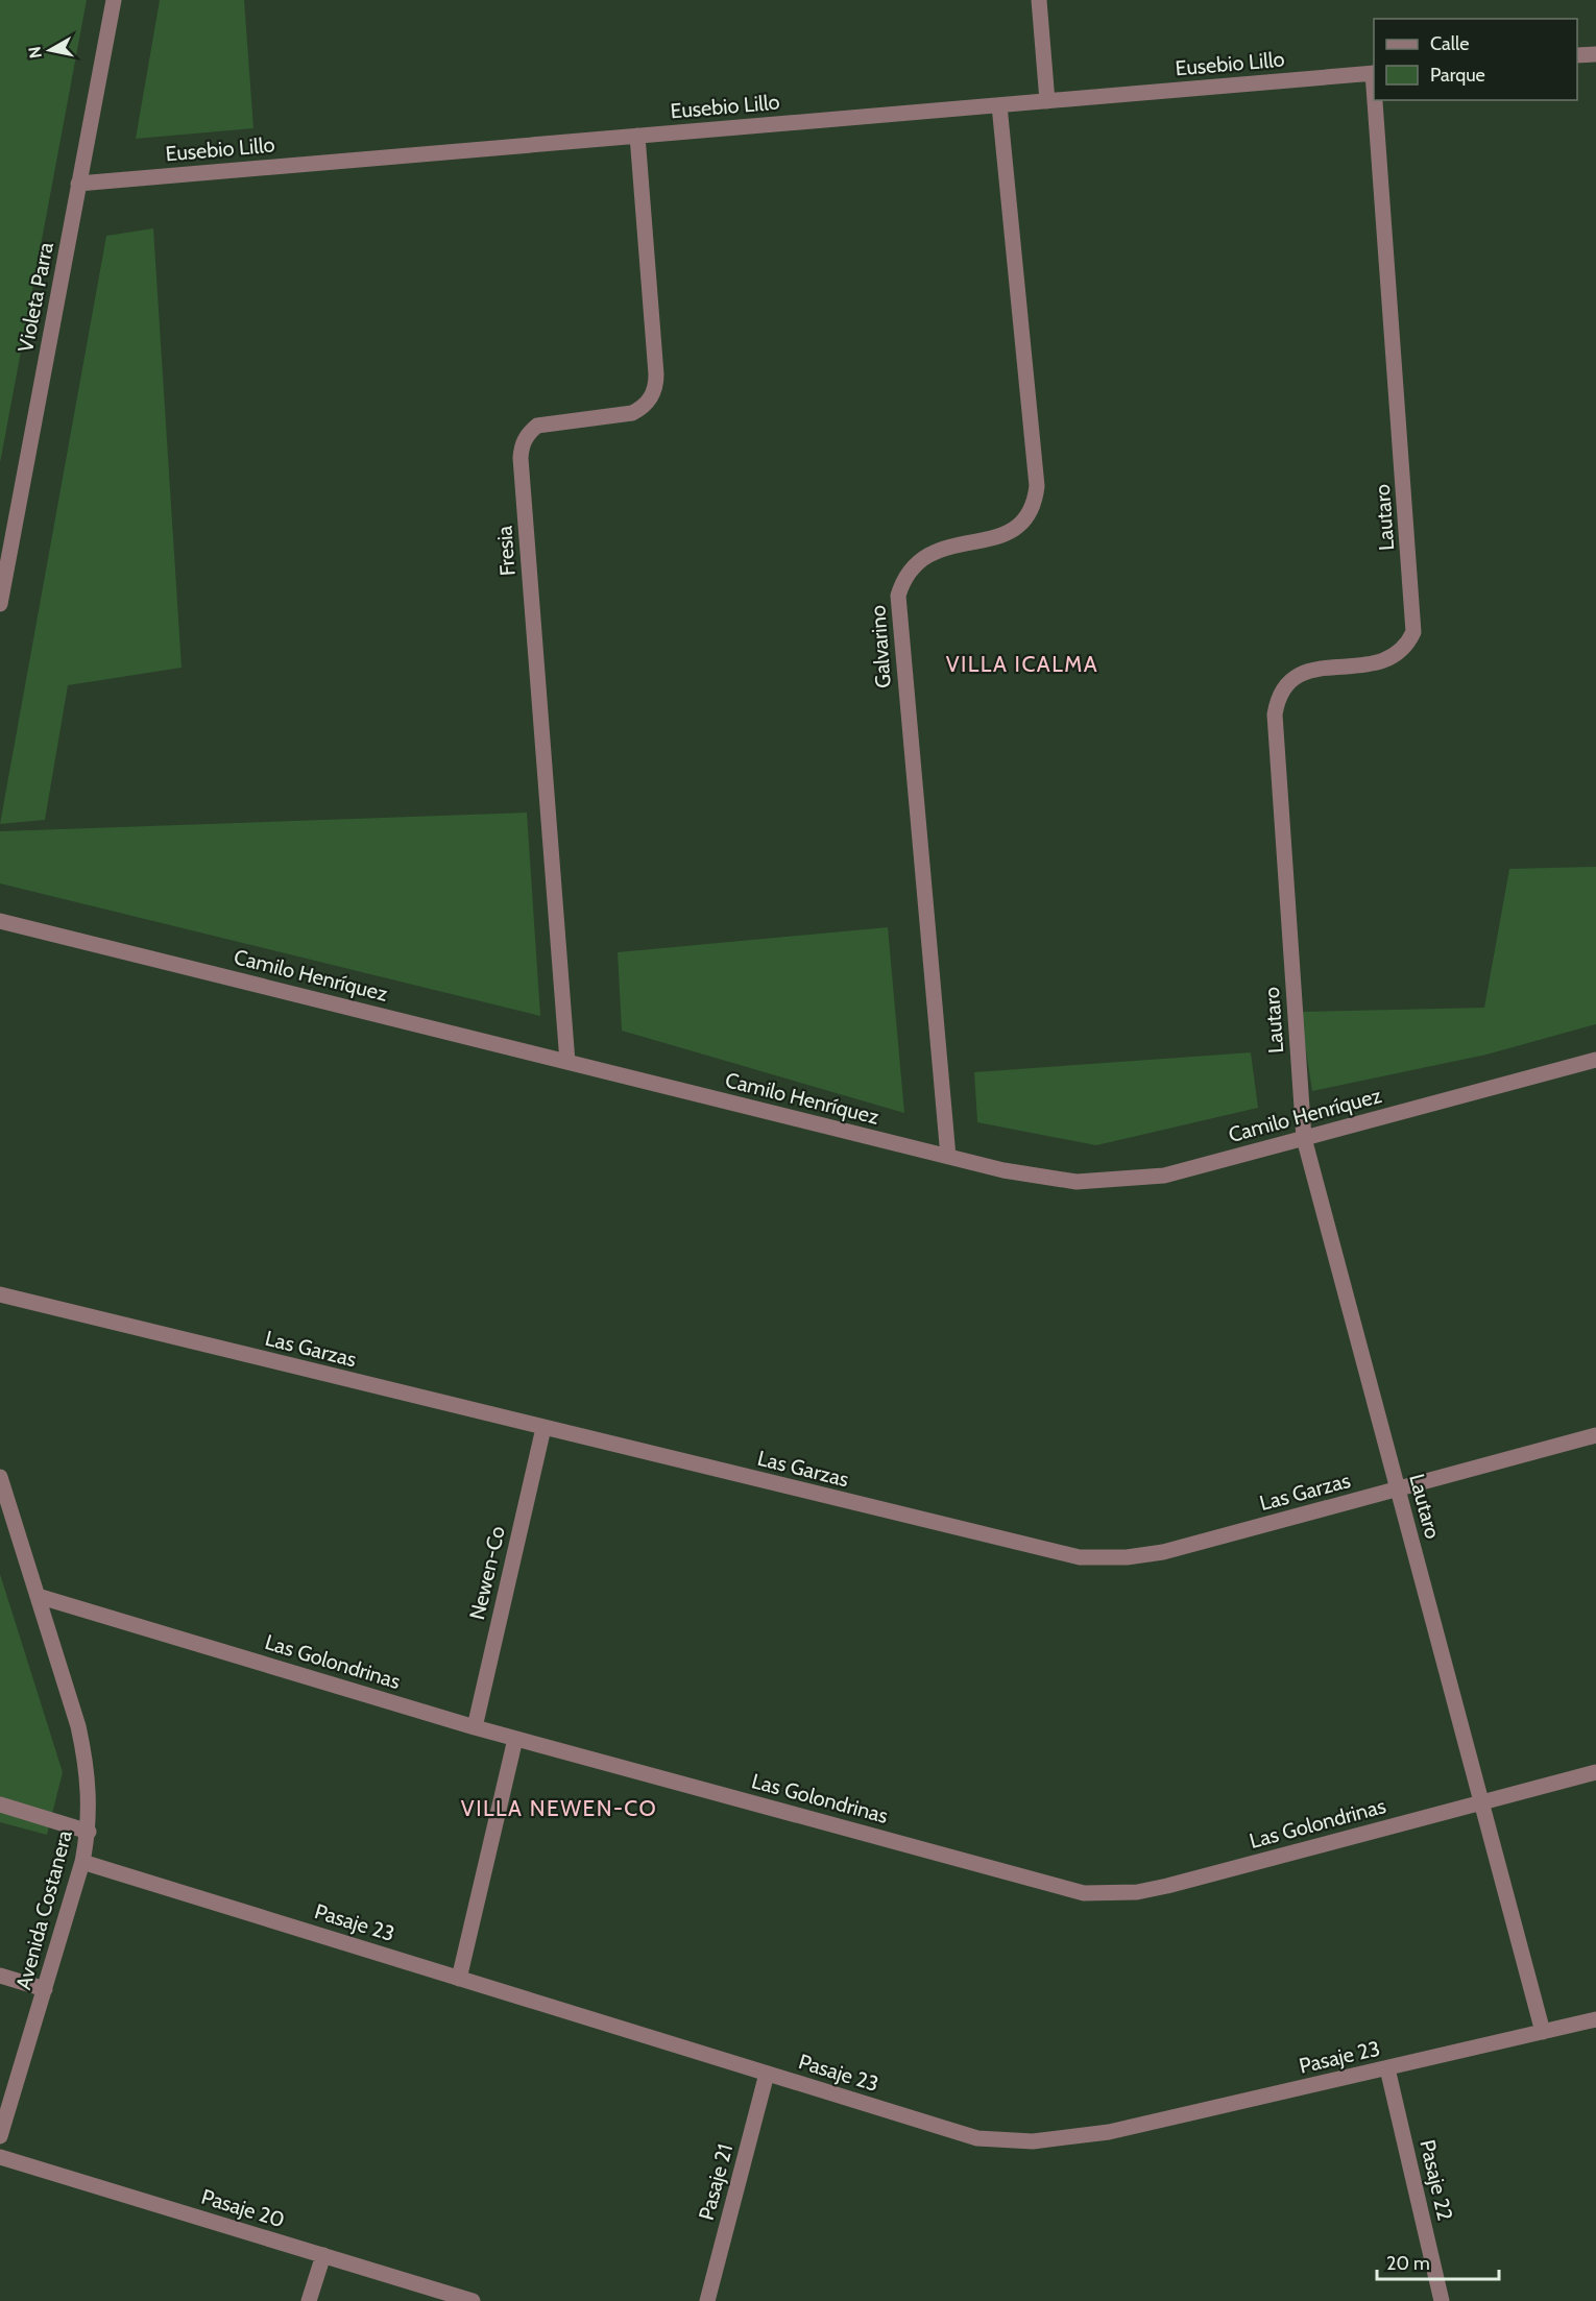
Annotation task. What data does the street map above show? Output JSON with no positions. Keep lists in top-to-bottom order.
{
  "streets": {
    "street": [
      "Eusebio Lillo",
      "Violeta Parra",
      "Lautaro",
      "Fresia",
      "Galvarino",
      "Camilo Henríquez",
      "Las Garzas",
      "Newen-Co",
      "Las Golondrinas",
      "Avenida Costanera",
      "Pasaje 23",
      "Pasaje 22",
      "Pasaje 21",
      "Pasaje 20"
    ]
  },
  "crossings": [
    ["Eusebio Lillo", "Violeta Parra"],
    ["Eusebio Lillo", "Fresia"],
    ["Eusebio Lillo", "Galvarino"],
    ["Lautaro", "Camilo Henríquez"],
    ["Lautaro", "Las Garzas"],
    ["Lautaro", "Las Golondrinas"],
    ["Lautaro", "Pasaje 23"],
    ["Fresia", "Camilo Henríquez"],
    ["Galvarino", "Camilo Henríquez"],
    ["Las Garzas", "Newen-Co"],
    ["Newen-Co", "Las Golondrinas"],
    ["Las Golondrinas", "Avenida Costanera"],
    ["Avenida Costanera", "Pasaje 23"],
    ["Pasaje 23", "Pasaje 22"],
    ["Pasaje 23", "Pasaje 21"]
  ],
  "districts": ["VILLA ICALMA", "VILLA NEWEN-CO"],
  "legend": ["Calle", "Parque"],
  "scale_bar": "20 m",
  "north": "left"
}
